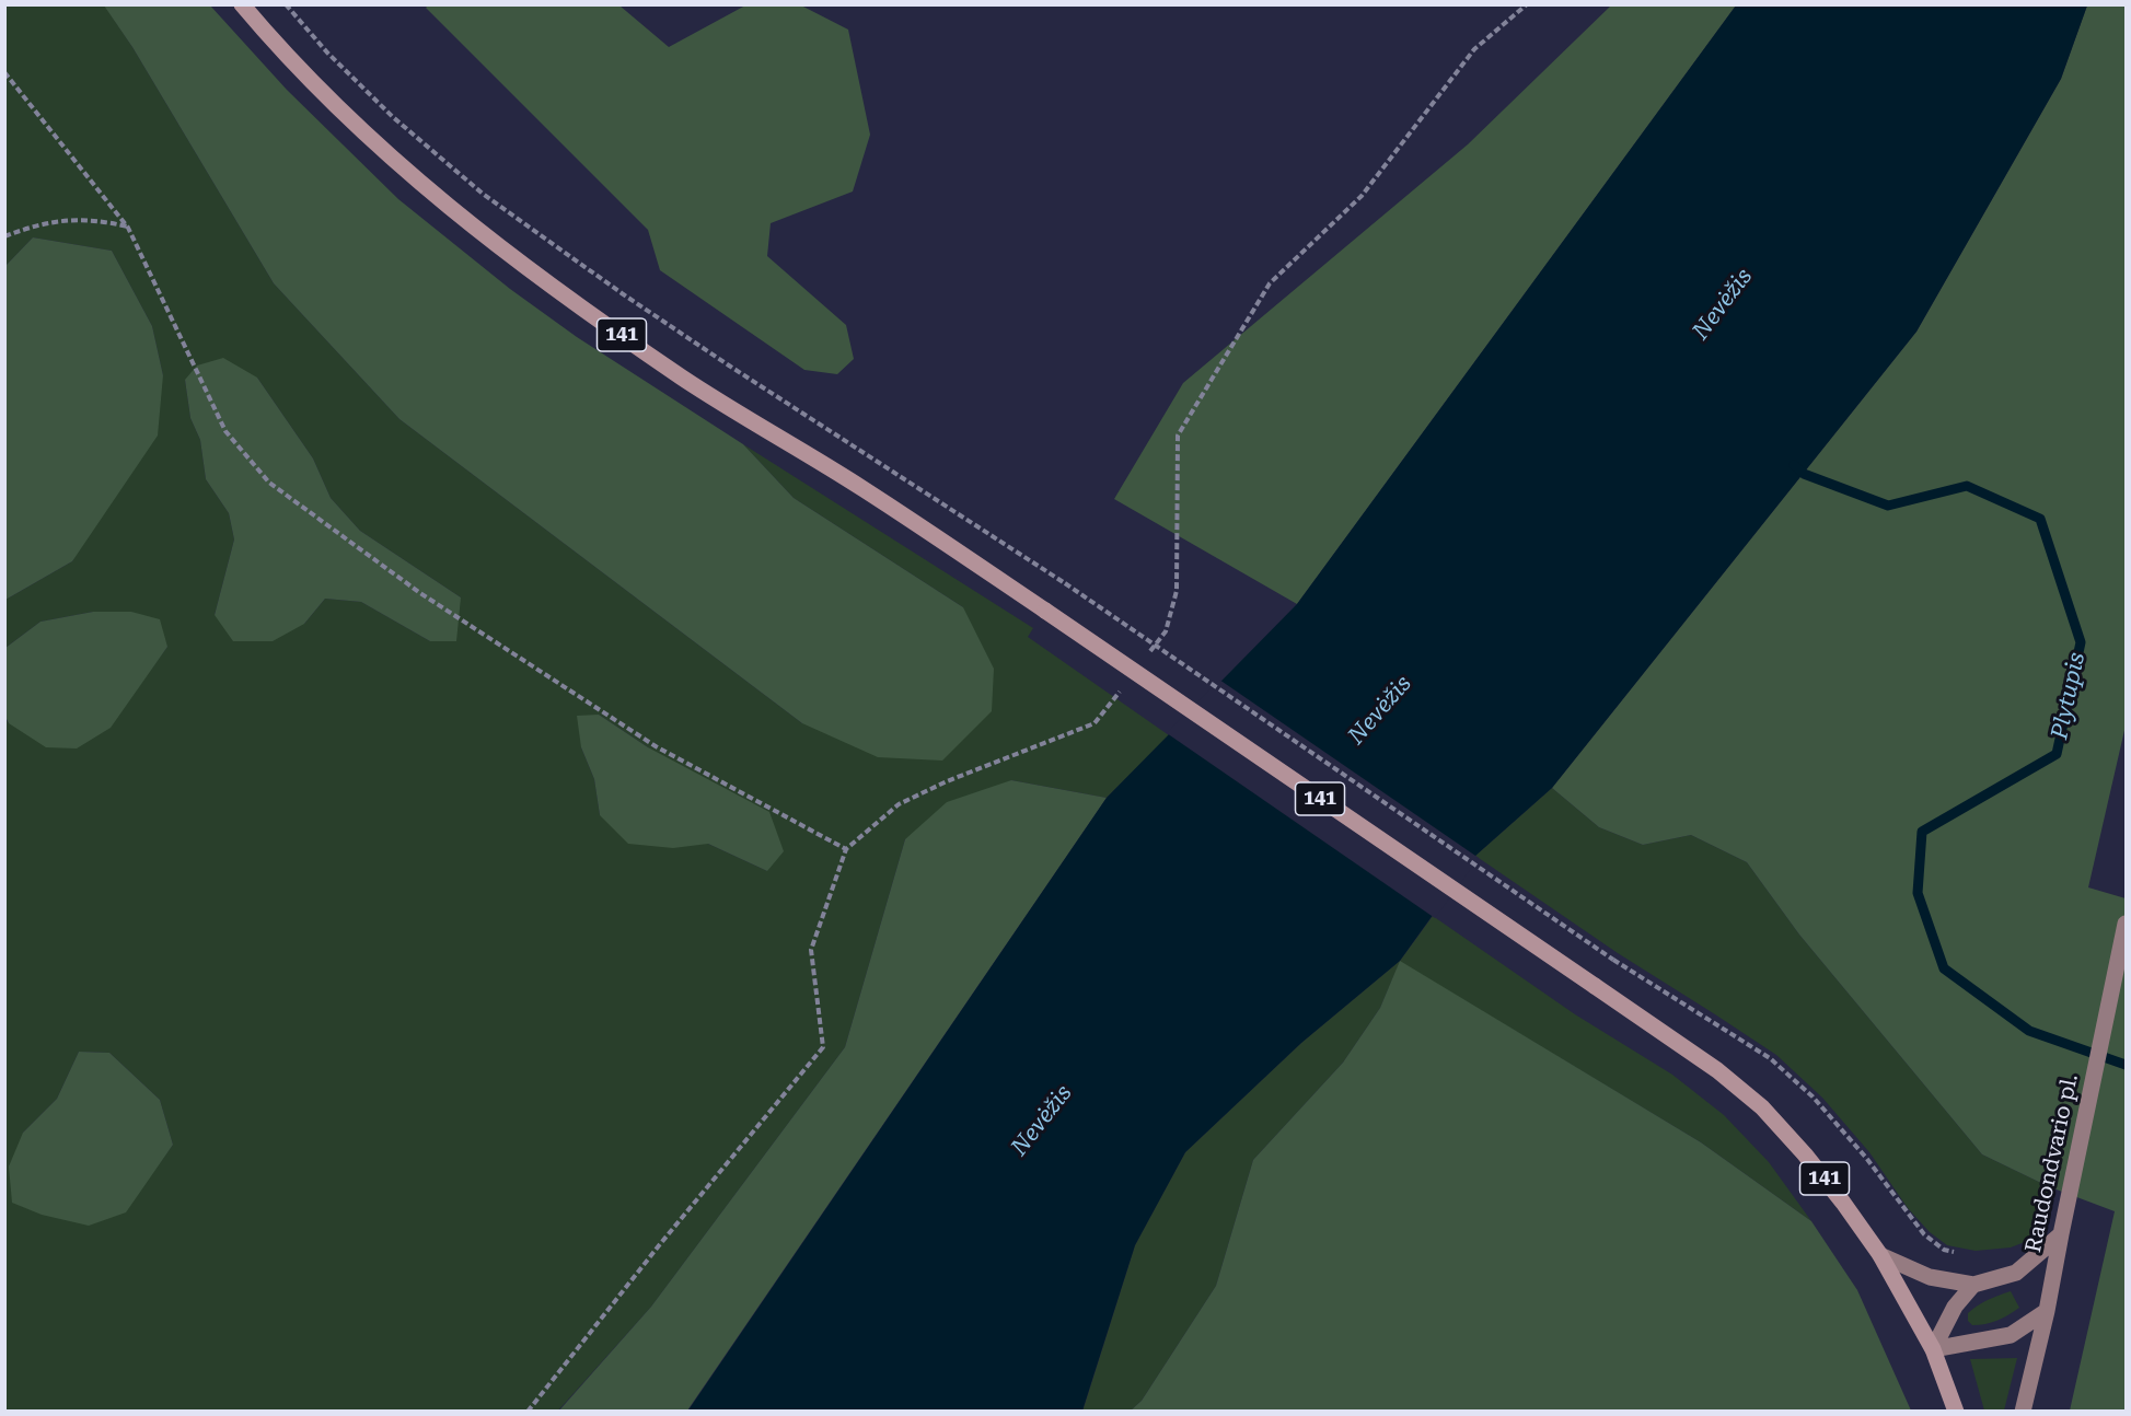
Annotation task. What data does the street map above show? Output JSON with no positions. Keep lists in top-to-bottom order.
{
  "streets": {
    "main road": ["141", "Raudondvario pl."]
  },
  "water": ["Nevėžis", "Plytupis"]
}
